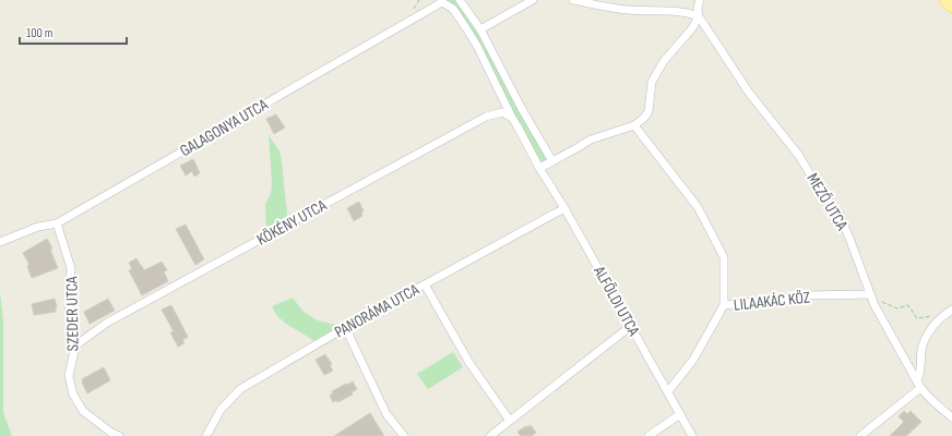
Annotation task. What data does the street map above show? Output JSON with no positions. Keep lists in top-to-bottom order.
{
  "streets": {
    "street": [
      "GALAGONYA UTCA",
      "MEZŐ UTCA",
      "KÖKÉNY UTCA",
      "ALFÖLDI UTCA",
      "LILAAKÁC KÖZ",
      "PANORÁMA UTCA",
      "SZEDER UTCA"
    ]
  },
  "crossings": [
    ["GALAGONYA UTCA", "ALFÖLDI UTCA"],
    ["GALAGONYA UTCA", "SZEDER UTCA"],
    ["MEZŐ UTCA", "LILAAKÁC KÖZ"],
    ["KÖKÉNY UTCA", "ALFÖLDI UTCA"],
    ["KÖKÉNY UTCA", "SZEDER UTCA"],
    ["ALFÖLDI UTCA", "LILAAKÁC KÖZ"],
    ["ALFÖLDI UTCA", "PANORÁMA UTCA"]
  ],
  "scale_bar": "100 m"
}
